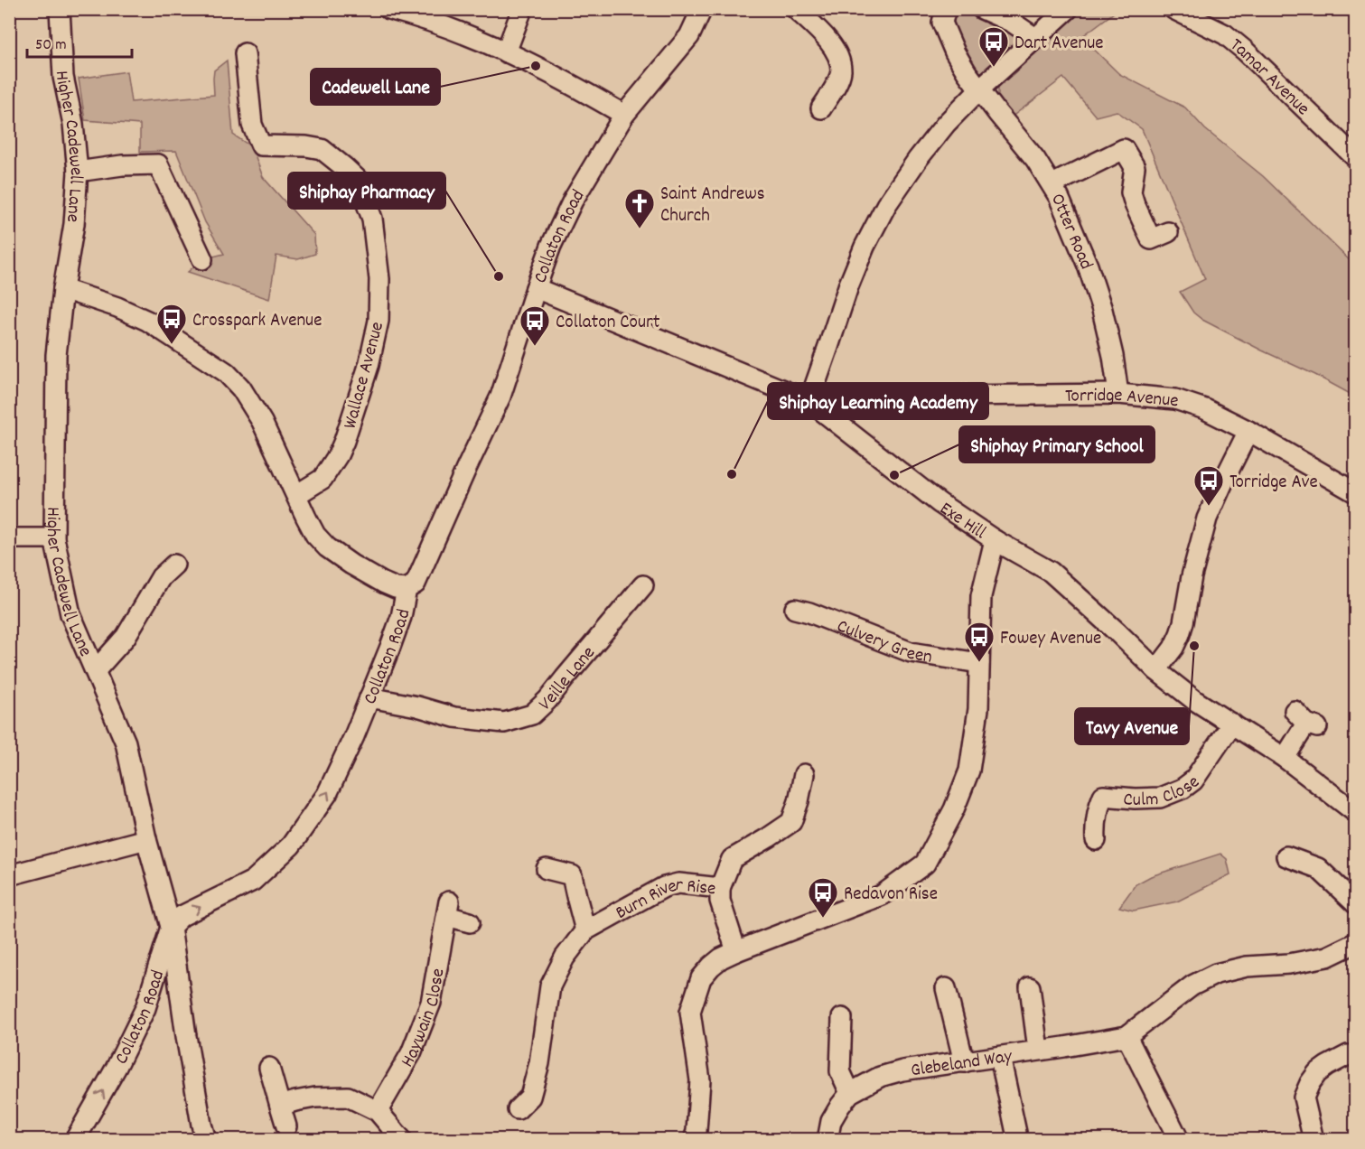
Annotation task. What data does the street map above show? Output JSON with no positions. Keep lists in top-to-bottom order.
{
  "streets": {
    "street": [
      "Tamar Avenue",
      "Higher Cadewell Lane",
      "Otter Road",
      "Collaton Road",
      "Wallace Avenue",
      "Torridge Avenue",
      "Exe Hill",
      "Culvery Green",
      "Veille Lane",
      "Culm Close",
      "Burn River Rise",
      "Haywain Close",
      "Glebeland Way"
    ]
  },
  "crossings": [
    ["Higher Cadewell Lane", "Collaton Road"],
    ["Otter Road", "Torridge Avenue"],
    ["Collaton Road", "Exe Hill"],
    ["Collaton Road", "Veille Lane"],
    ["Exe Hill", "Culm Close"]
  ],
  "one_way": ["Collaton Road"],
  "places": {
    "other": [
      "Cadewell Lane",
      "Shiphay Pharmacy",
      "Shiphay Learning Academy",
      "Shiphay Primary School",
      "Tavy Avenue"
    ],
    "bus stop": [
      "Dart Avenue",
      "Crosspark Avenue",
      "Collaton Court",
      "Torridge Ave",
      "Fowey Avenue",
      "Redavon Rise"
    ],
    "church": ["Saint Andrews Church"]
  },
  "scale_bar": "50 m"
}
